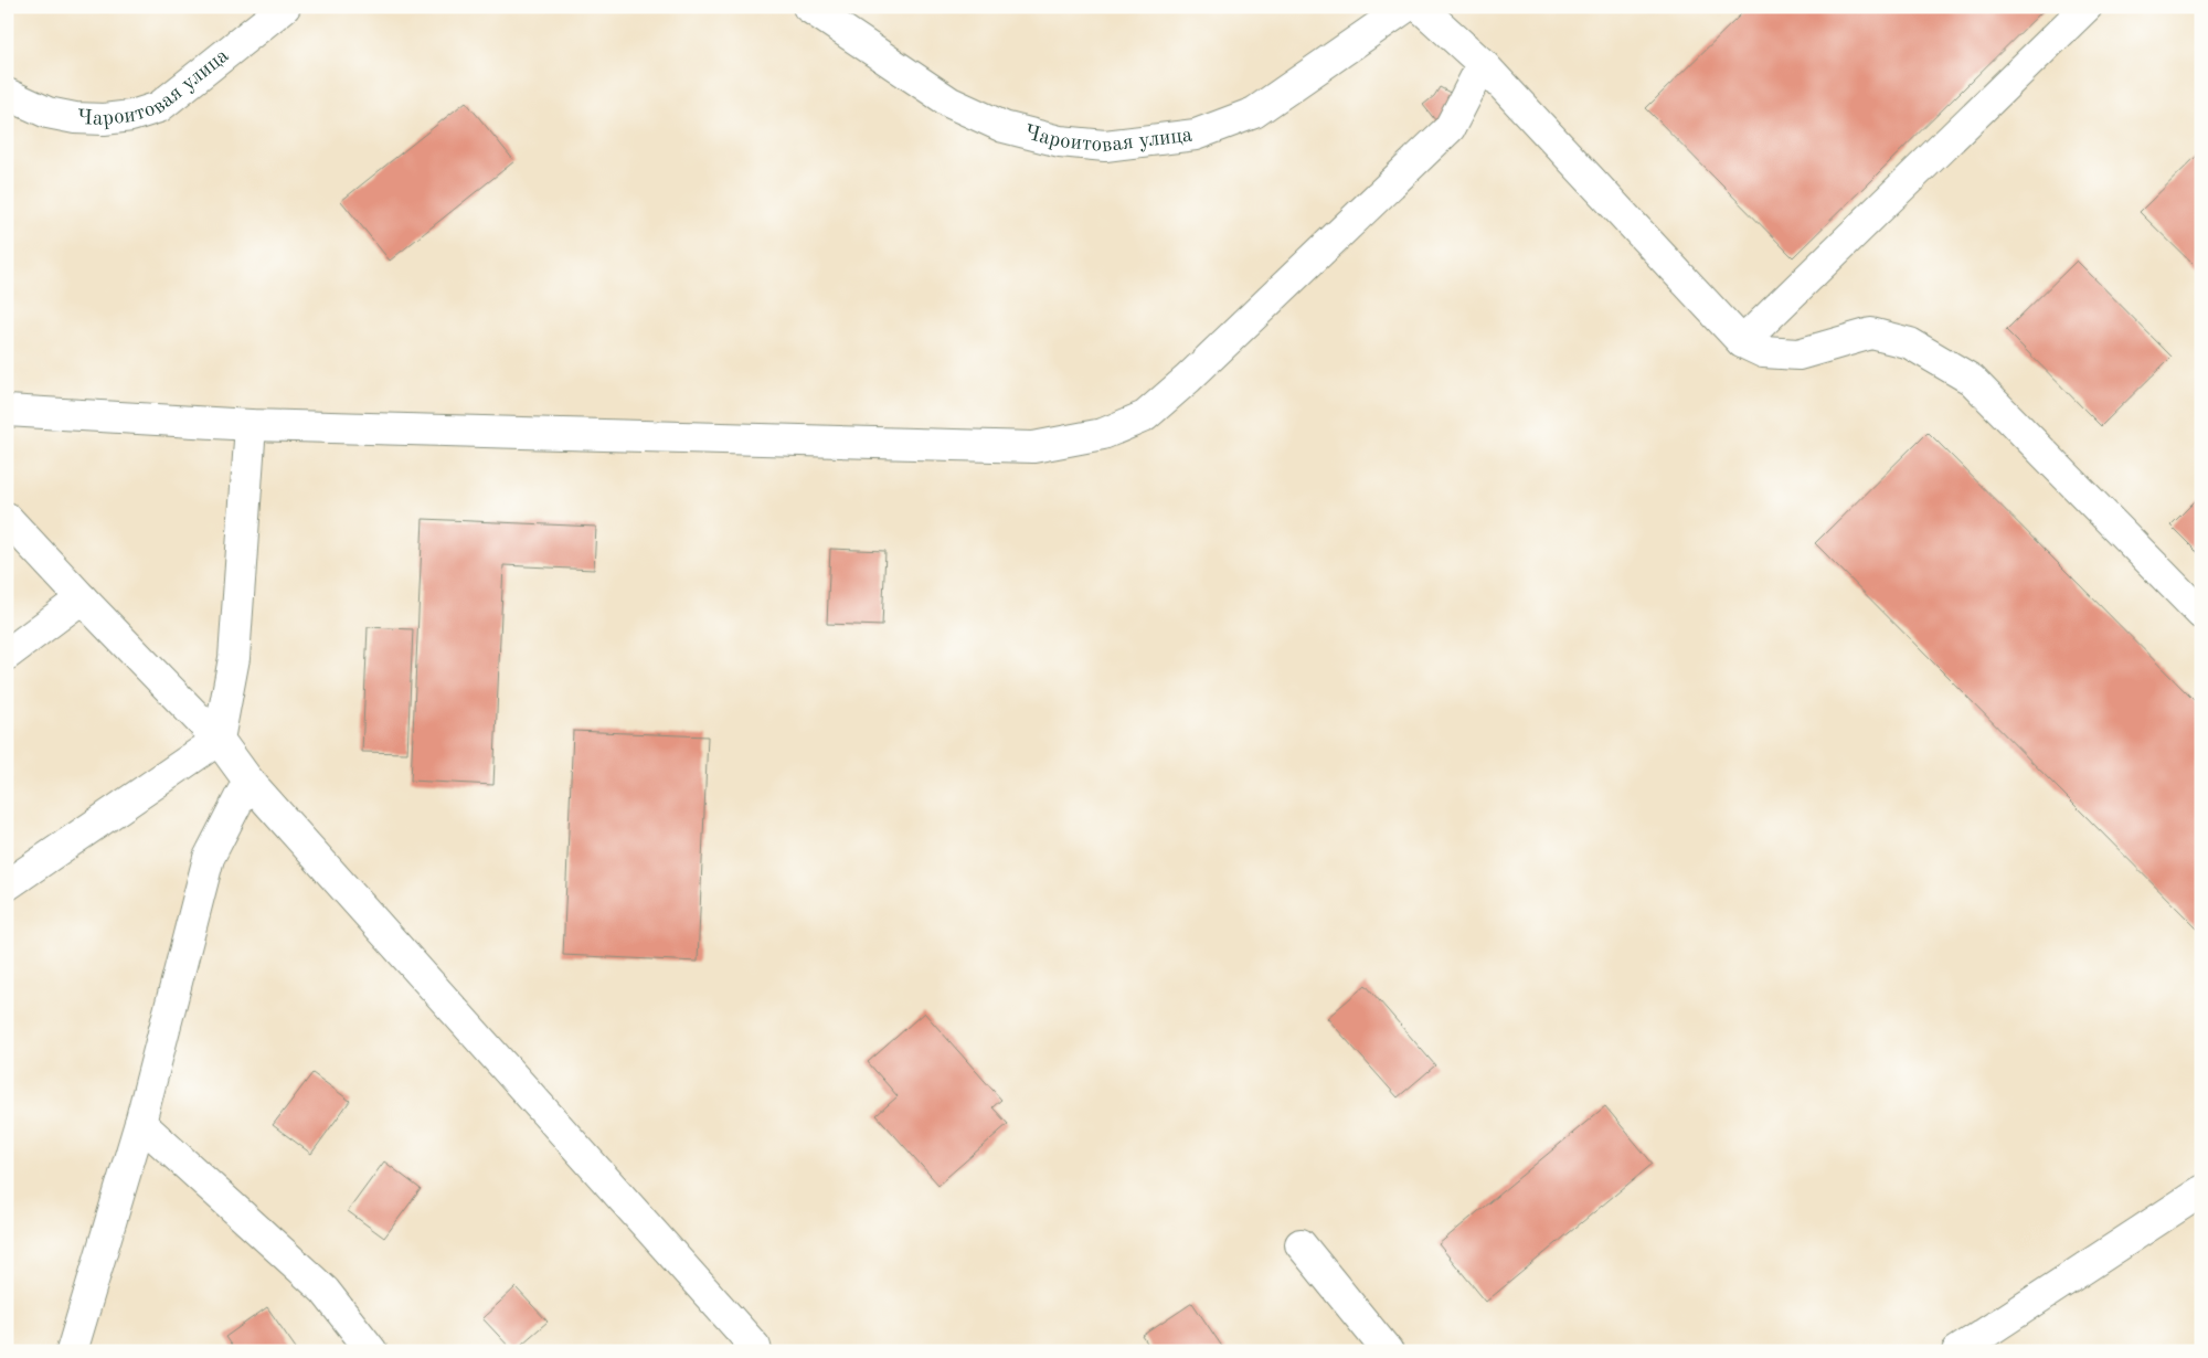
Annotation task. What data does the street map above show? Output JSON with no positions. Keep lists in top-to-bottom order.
{
  "streets": {
    "street": ["Чароитовая улица"]
  }
}
